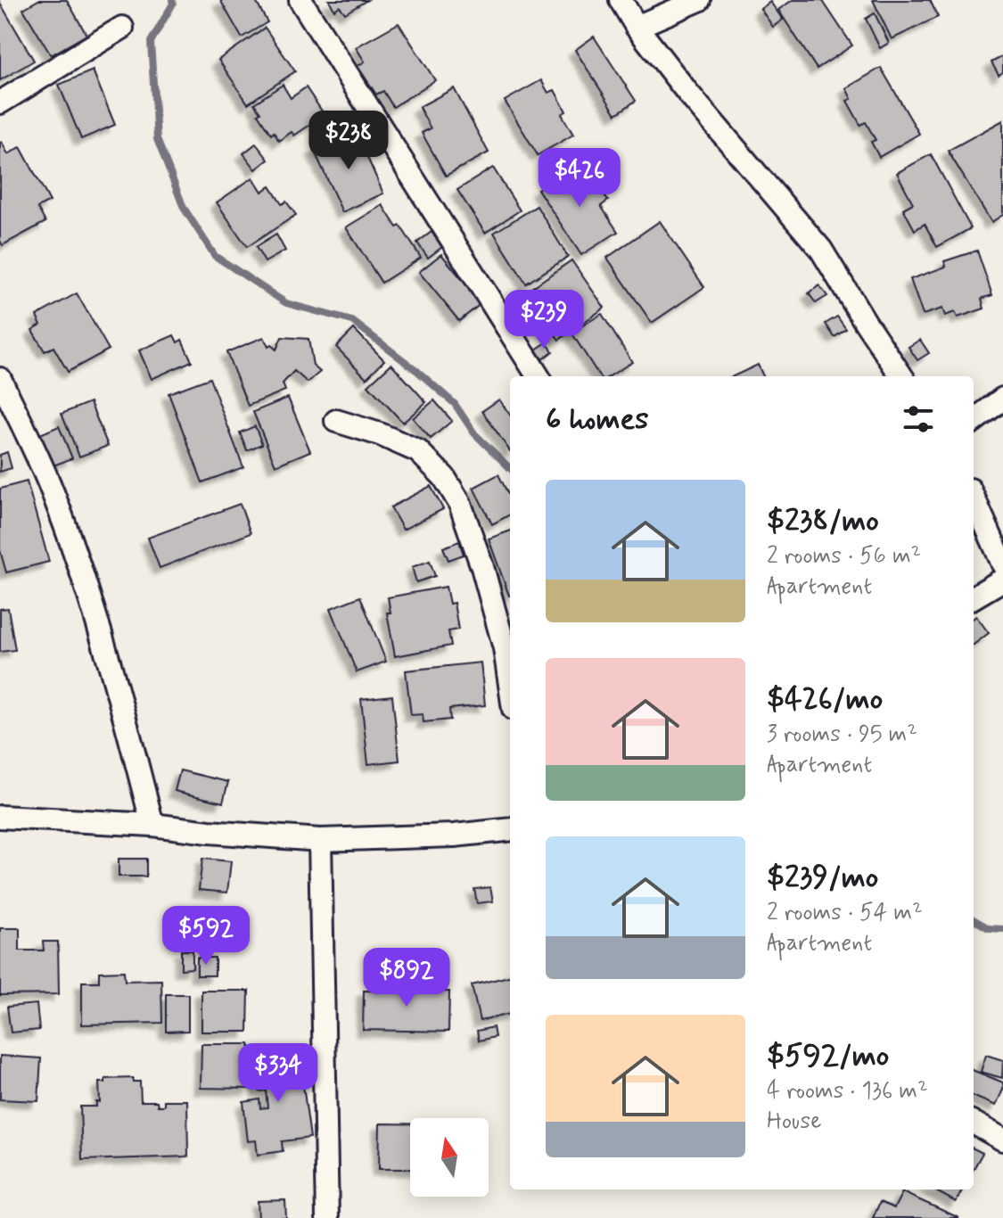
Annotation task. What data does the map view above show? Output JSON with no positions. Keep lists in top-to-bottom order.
{
  "north": "top",
  "page": {
    "price": [
      "$238",
      "$426",
      "$239",
      "$592",
      "$892",
      "$334"
    ],
    "heading": "6 homes",
    "list": [
      {
        "name": "$238/mo",
        "note": "2 rooms · 56 m² · Apartment"
      },
      {
        "name": "$426/mo",
        "note": "3 rooms · 95 m² · Apartment"
      },
      {
        "name": "$239/mo",
        "note": "2 rooms · 54 m² · Apartment"
      },
      {
        "name": "$592/mo",
        "note": "4 rooms · 136 m² · House"
      }
    ]
  }
}
